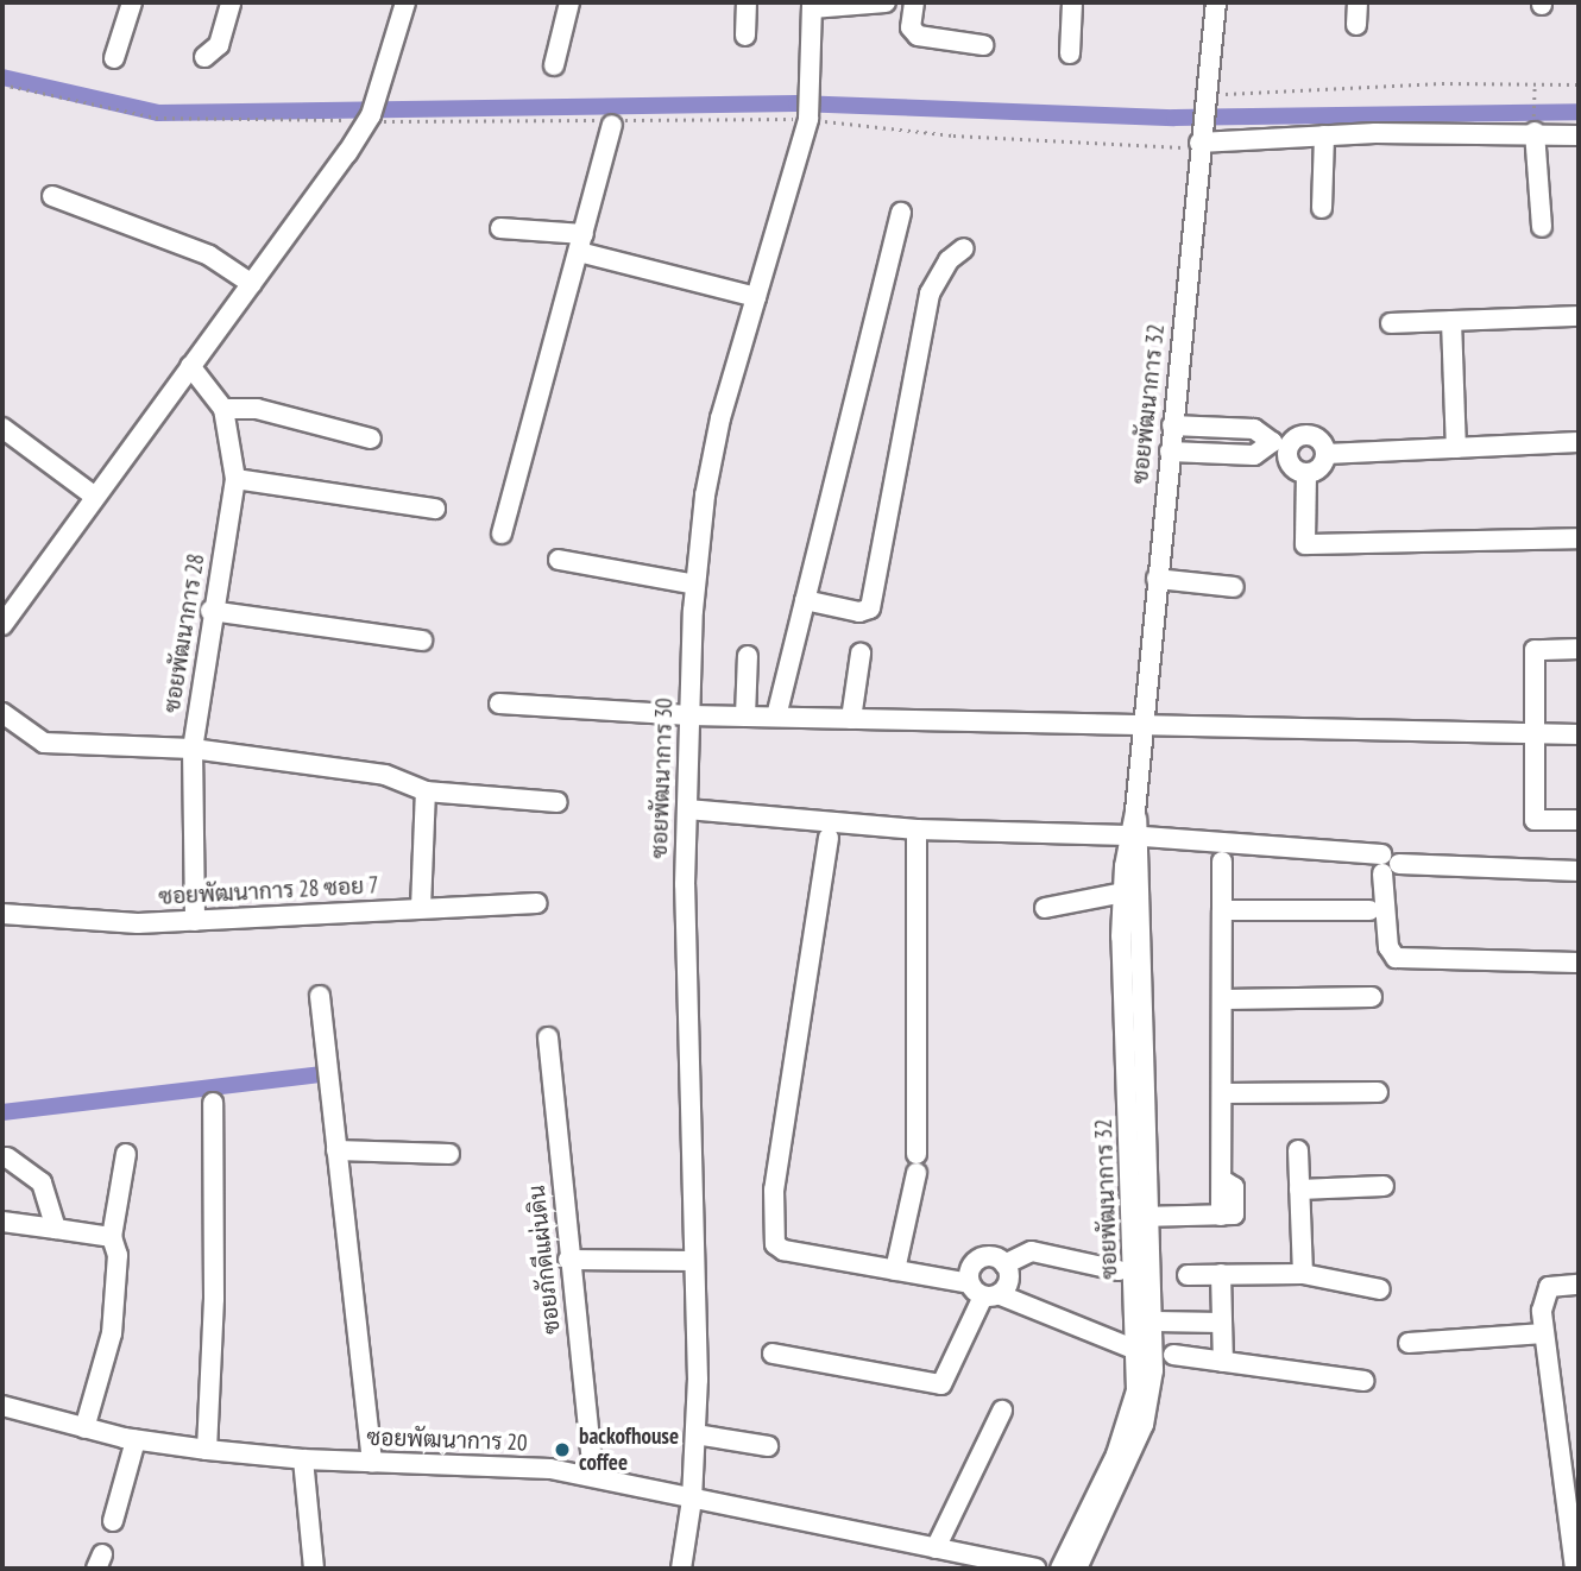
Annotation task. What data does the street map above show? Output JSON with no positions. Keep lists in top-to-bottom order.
{
  "streets": {
    "street": [
      "ซอยพัฒนาการ 32",
      "ซอยพัฒนาการ 28",
      "ซอยพัฒนาการ 30",
      "ซอยพัฒนาการ 28 ซอย 7",
      "ซอยภักดีแผ่นดิน",
      "ซอยพัฒนาการ 20"
    ]
  },
  "crossings": [
    ["ซอยพัฒนาการ 28", "ซอยพัฒนาการ 28 ซอย 7"],
    ["ซอยพัฒนาการ 30", "ซอยพัฒนาการ 20"],
    ["ซอยภักดีแผ่นดิน", "ซอยพัฒนาการ 20"]
  ],
  "places": ["backofhouse coffee"]
}
